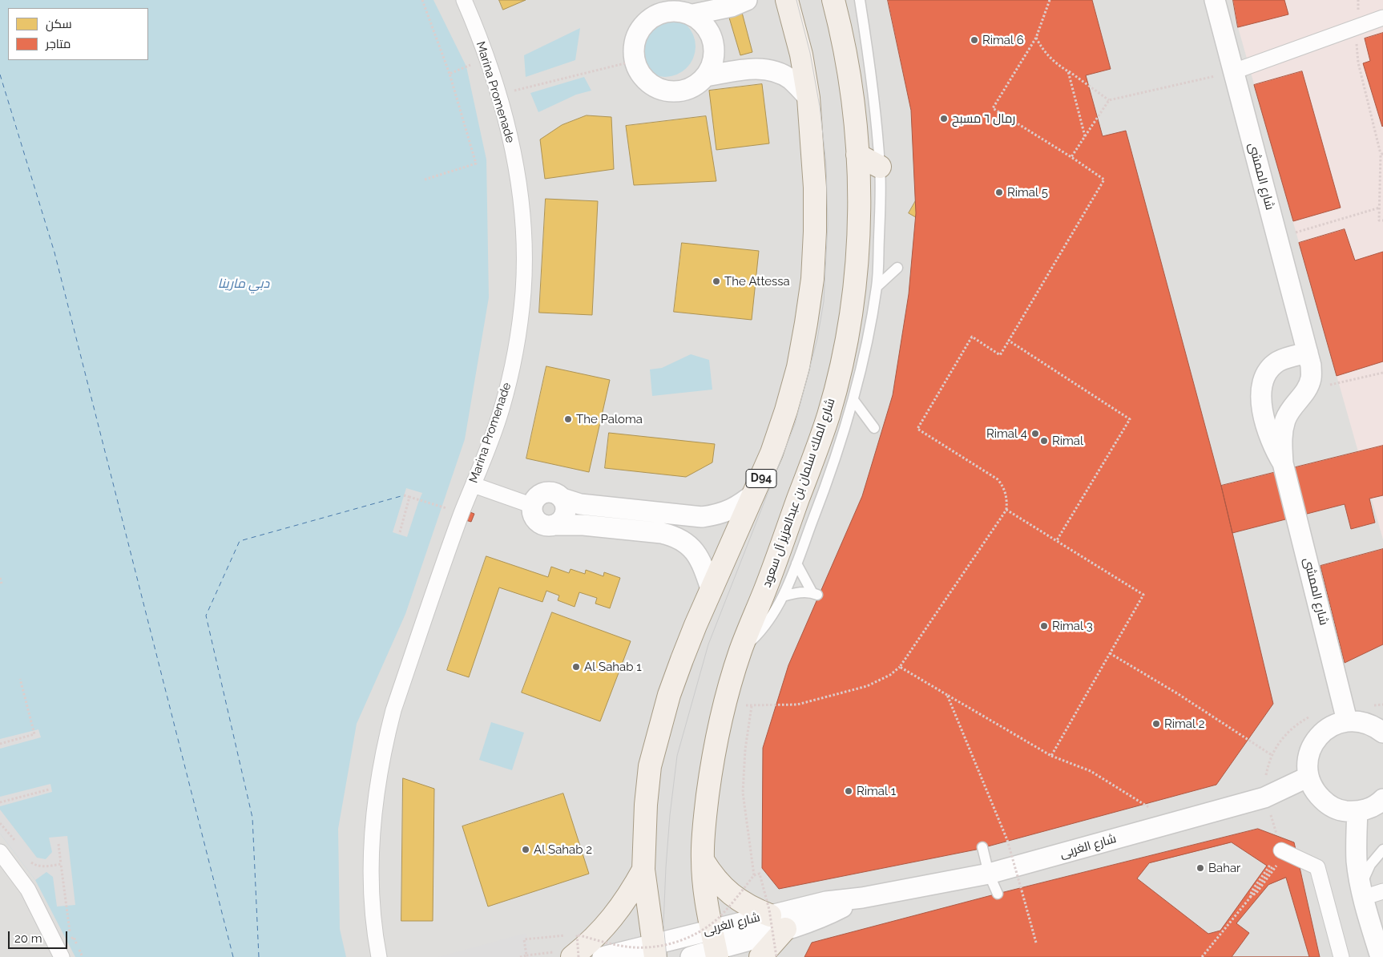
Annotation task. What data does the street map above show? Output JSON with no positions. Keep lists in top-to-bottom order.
{
  "streets": {
    "main road": ["D94", "شارع الملك سلمان بن عبدالعزيز آل سعود"],
    "street": ["Marina Promenade", "شارع الممشى", "شارع الغربى"]
  },
  "crossings": [
    ["D94", "شارع الغربى"],
    ["شارع الملك سلمان بن عبدالعزيز آل سعود", "شارع الغربى"]
  ],
  "water": ["دبي مارينا"],
  "places": [
    "Rimal 6",
    "رمال ٦ مسبح",
    "Rimal 5",
    "The Attessa",
    "The Paloma",
    "Rimal 4",
    "Rimal",
    "Rimal 3",
    "Al Sahab 1",
    "Rimal 2",
    "Rimal 1",
    "Al Sahab 2",
    "Bahar"
  ],
  "legend": ["سكن", "متاجر"],
  "scale_bar": "20 m"
}
